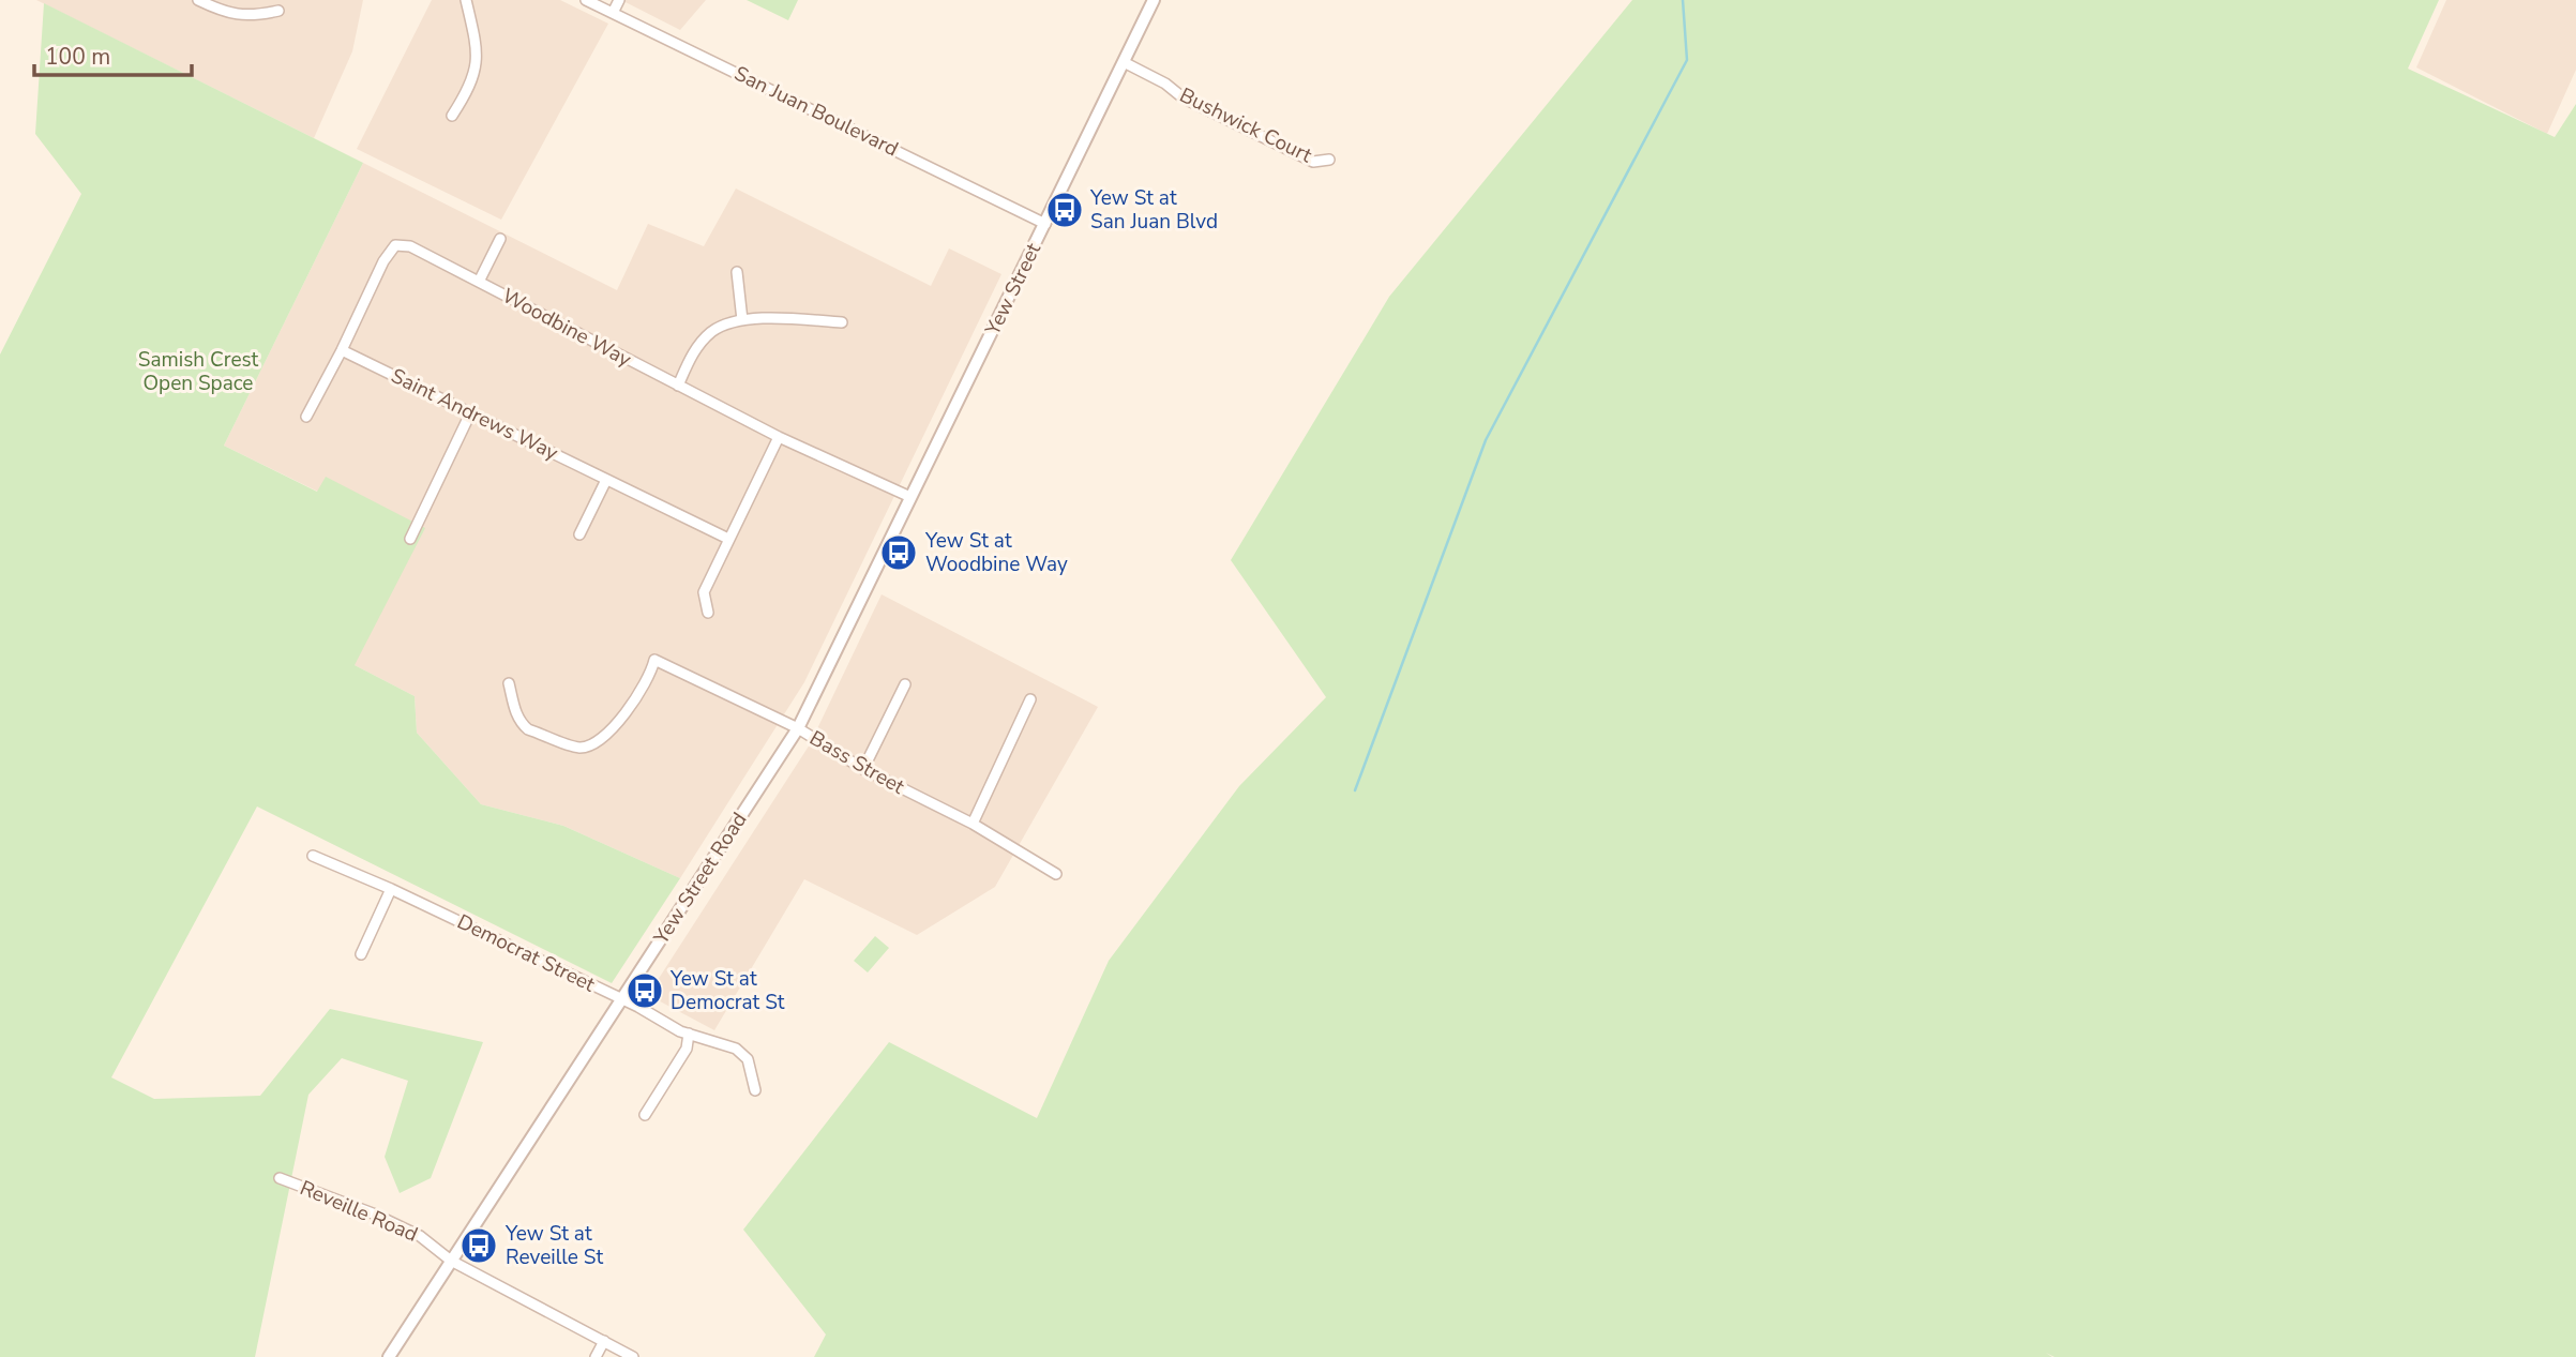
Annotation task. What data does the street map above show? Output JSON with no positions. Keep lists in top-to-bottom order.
{
  "streets": {
    "street": [
      "San Juan Boulevard",
      "Bushwick Court",
      "Yew Street",
      "Woodbine Way",
      "Saint Andrews Way",
      "Bass Street",
      "Yew Street Road",
      "Democrat Street",
      "Reveille Road"
    ]
  },
  "crossings": [
    ["San Juan Boulevard", "Yew Street"],
    ["Bushwick Court", "Yew Street"],
    ["Yew Street", "Woodbine Way"],
    ["Yew Street", "Yew Street Road"],
    ["Woodbine Way", "Saint Andrews Way"],
    ["Woodbine Way", "Yew Street Road"],
    ["Bass Street", "Yew Street Road"],
    ["Yew Street Road", "Democrat Street"],
    ["Yew Street Road", "Reveille Road"]
  ],
  "parks": ["Samish Crest Open Space"],
  "places": {
    "bus stop": [
      "Yew St at San Juan Blvd",
      "Yew St at Woodbine Way",
      "Yew St at Democrat St",
      "Yew St at Reveille St"
    ]
  },
  "scale_bar": "100 m"
}
